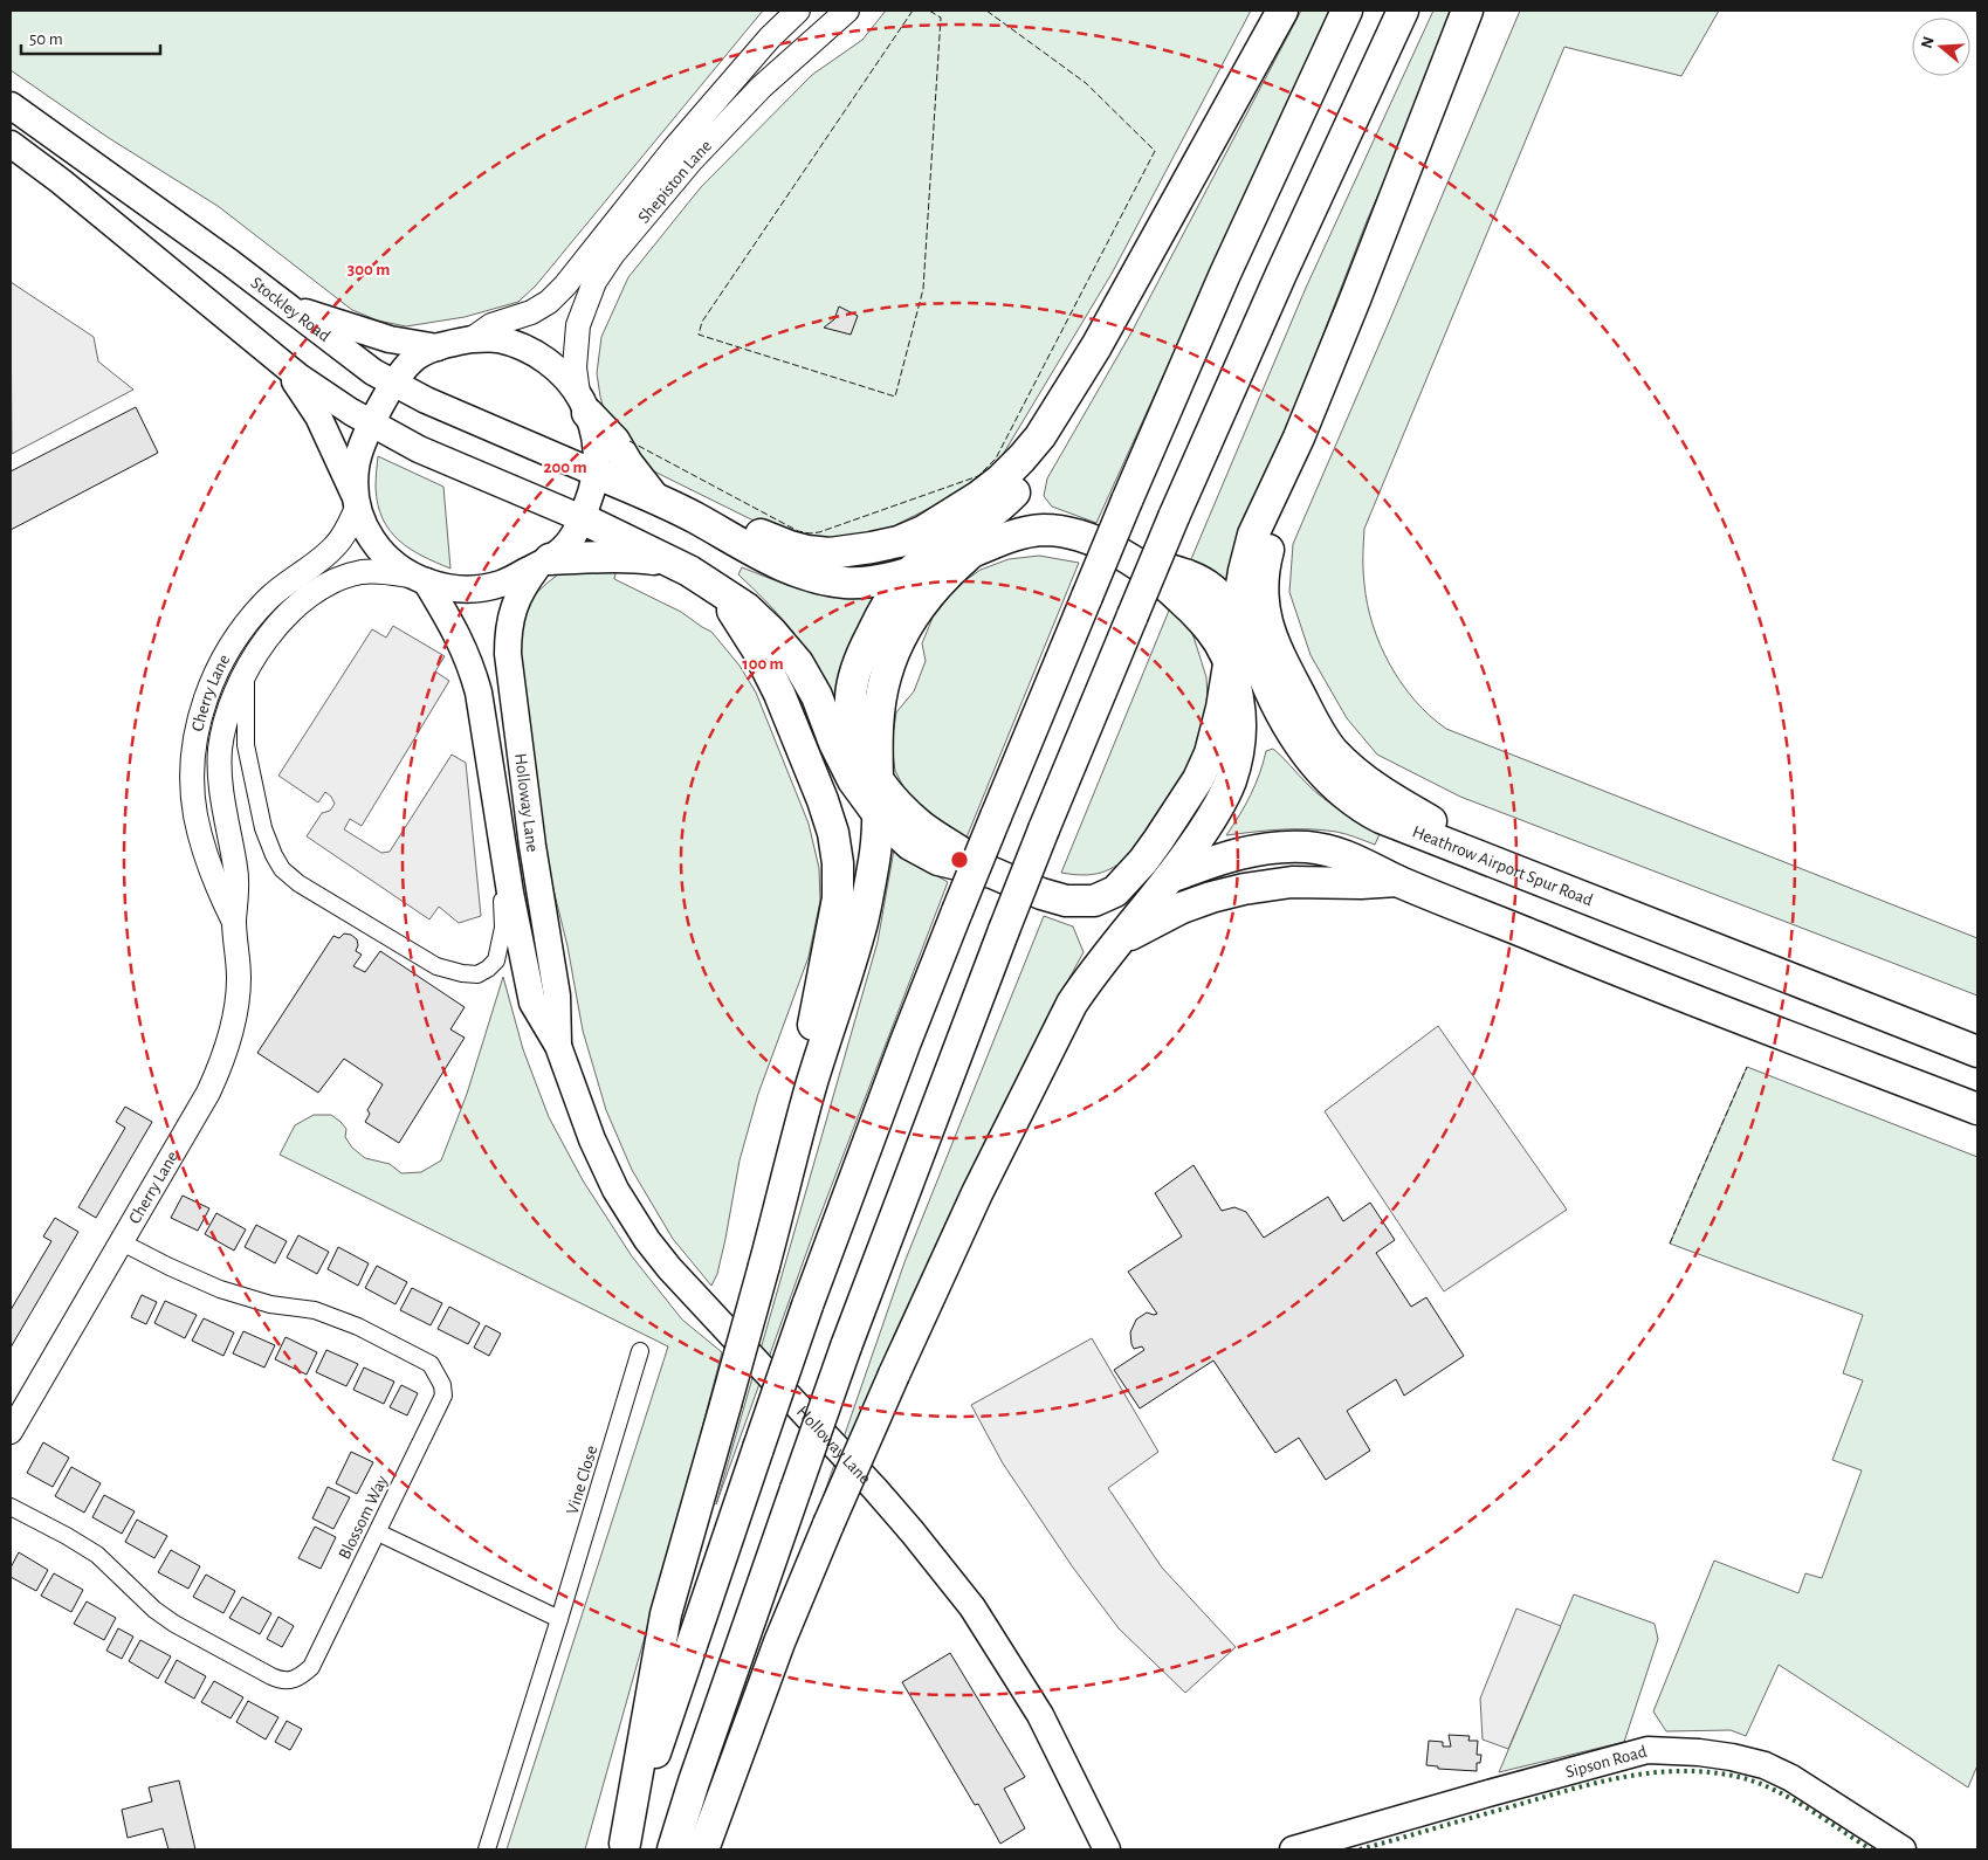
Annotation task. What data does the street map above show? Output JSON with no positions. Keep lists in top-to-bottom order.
{
  "streets": {
    "highway": ["Heathrow Airport Spur Road"],
    "main road": ["Stockley Road", "Holloway Lane", "Sipson Road"],
    "street": [
      "Shepiston Lane",
      "Cherry Lane",
      "Vine Close",
      "Blossom Way"
    ]
  },
  "crossings": [
    ["Cherry Lane", "Holloway Lane"],
    ["Cherry Lane", "Blossom Way"]
  ],
  "scale_bar": "50 m",
  "north": "left",
  "rings": ["300 m", "200 m", "100 m"]
}
